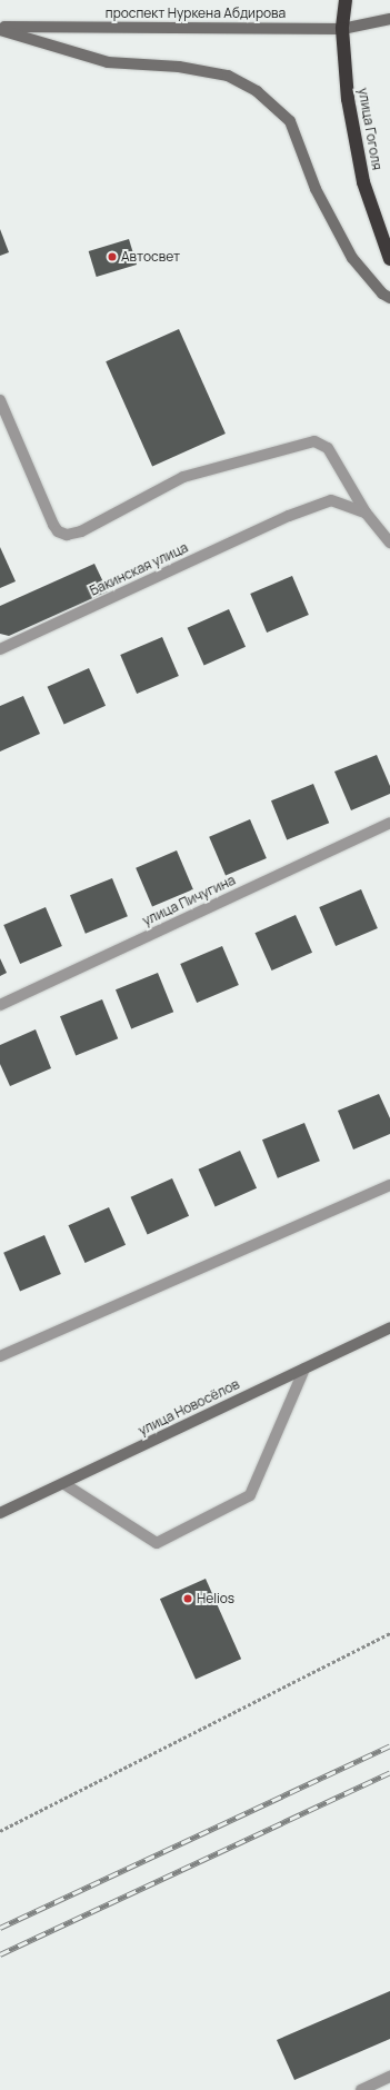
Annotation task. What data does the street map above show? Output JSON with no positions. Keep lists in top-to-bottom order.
{
  "streets": {
    "highway": ["улица Гоголя"],
    "main road": ["проспект Нуркена Абдирова", "улица Новосёлов"],
    "street": ["Бакинская улица", "улица Пичугина"]
  },
  "crossings": [
    ["проспект Нуркена Абдирова", "улица Гоголя"]
  ],
  "places": ["Автосвет", "Helios"]
}
